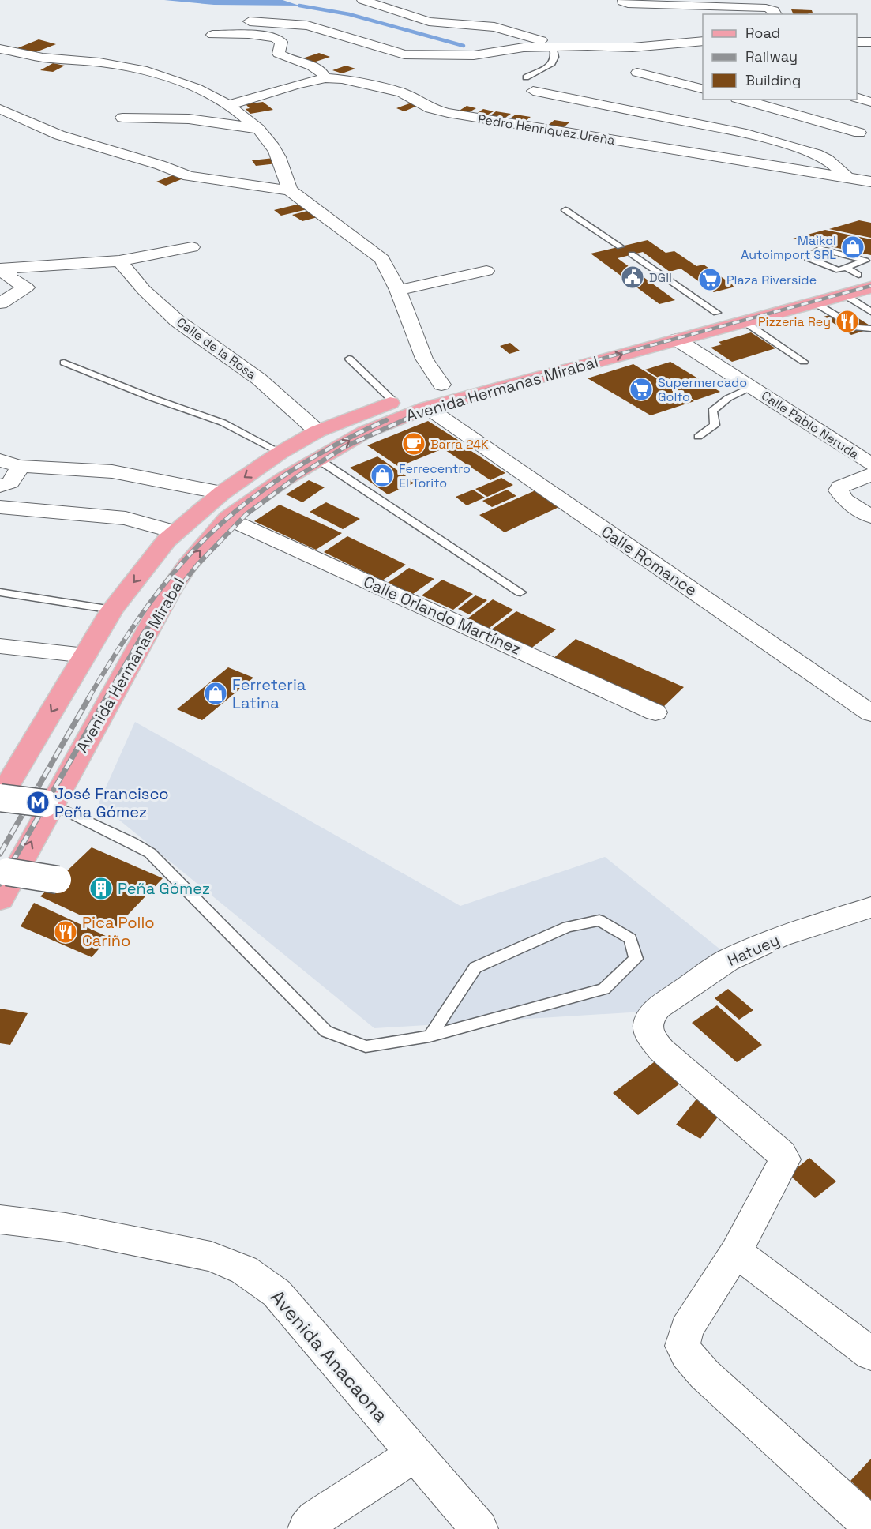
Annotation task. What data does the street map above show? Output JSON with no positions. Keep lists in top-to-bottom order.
{
  "streets": {
    "main road": ["Avenida Hermanas Mirabal"],
    "street": [
      "Pedro Henriquez Ureña",
      "Calle de la Rosa",
      "Calle Pablo Neruda",
      "Calle Romance",
      "Calle Orlando Martínez",
      "Hatuey",
      "Avenida Anacaona"
    ]
  },
  "crossings": [
    ["Calle de la Rosa", "Avenida Hermanas Mirabal"],
    ["Avenida Hermanas Mirabal", "Calle Pablo Neruda"],
    ["Avenida Hermanas Mirabal", "Calle Romance"],
    ["Avenida Hermanas Mirabal", "Calle Orlando Martínez"]
  ],
  "places": {
    "shop": ["Maikol Autoimport SRL", "Ferrecentro El Torito", "Ferreteria Latina"],
    "public building": ["DGII"],
    "supermarket": ["Plaza Riverside", "Supermercado Golfo"],
    "restaurant": ["Pizzeria Rey", "Pica Pollo Cariño"],
    "cafe": ["Barra 24K"],
    "metro station": ["José Francisco Peña Gómez"],
    "building": ["Peña Gómez"]
  },
  "legend": ["Road", "Railway", "Building"]
}
